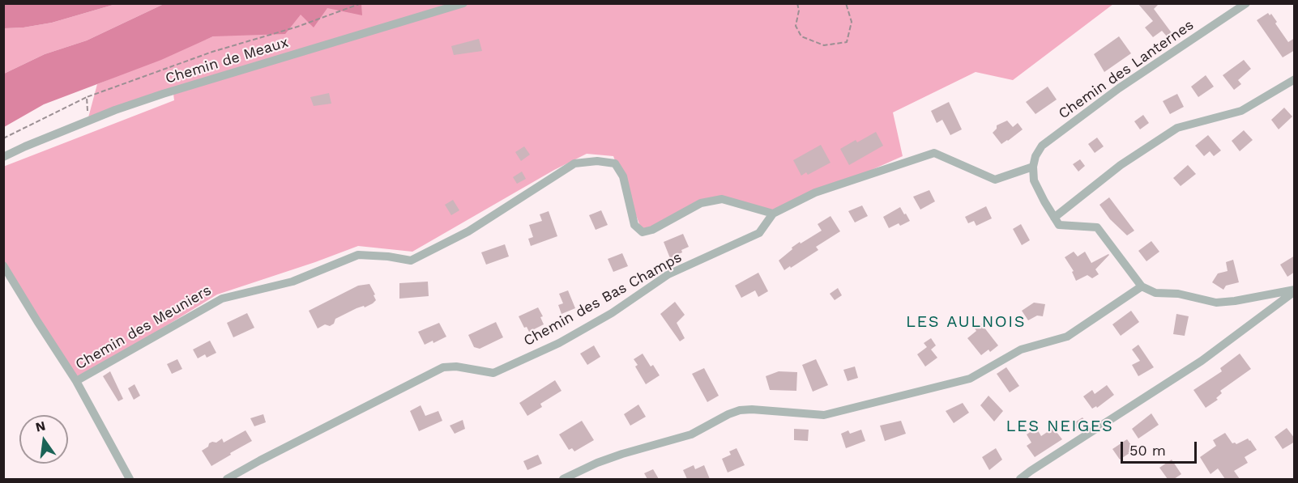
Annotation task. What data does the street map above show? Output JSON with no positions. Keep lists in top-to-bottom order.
{
  "streets": {
    "street": [
      "Chemin de Meaux",
      "Chemin des Lanternes",
      "Chemin des Bas Champs",
      "Chemin des Meuniers"
    ]
  },
  "crossings": [
    ["Chemin des Bas Champs", "Chemin des Meuniers"]
  ],
  "districts": ["LES AULNOIS", "LES NEIGES"],
  "scale_bar": "50 m",
  "north": "top"
}
